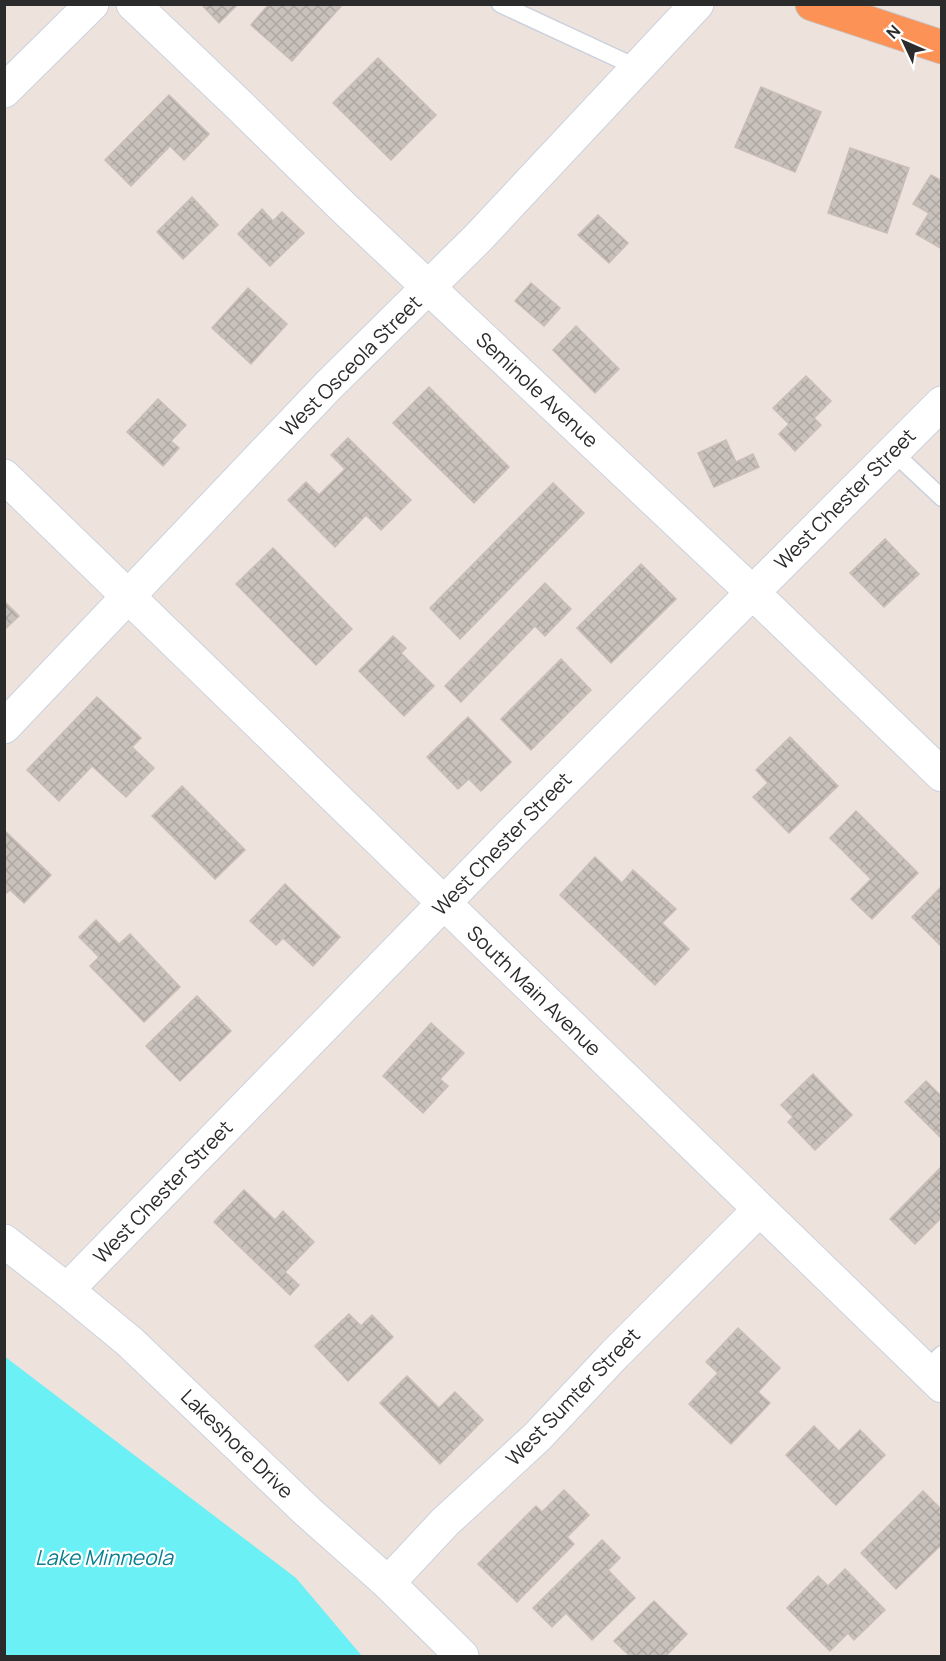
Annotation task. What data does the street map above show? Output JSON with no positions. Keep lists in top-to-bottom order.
{
  "streets": {
    "street": [
      "West Osceola Street",
      "Seminole Avenue",
      "West Chester Street",
      "South Main Avenue",
      "West Sumter Street",
      "Lakeshore Drive"
    ]
  },
  "crossings": [
    ["West Osceola Street", "Seminole Avenue"],
    ["West Osceola Street", "South Main Avenue"],
    ["Seminole Avenue", "West Chester Street"],
    ["West Chester Street", "South Main Avenue"],
    ["West Chester Street", "Lakeshore Drive"],
    ["South Main Avenue", "West Sumter Street"],
    ["West Sumter Street", "Lakeshore Drive"]
  ],
  "water": ["Lake Minneola"],
  "north": "top left"
}
